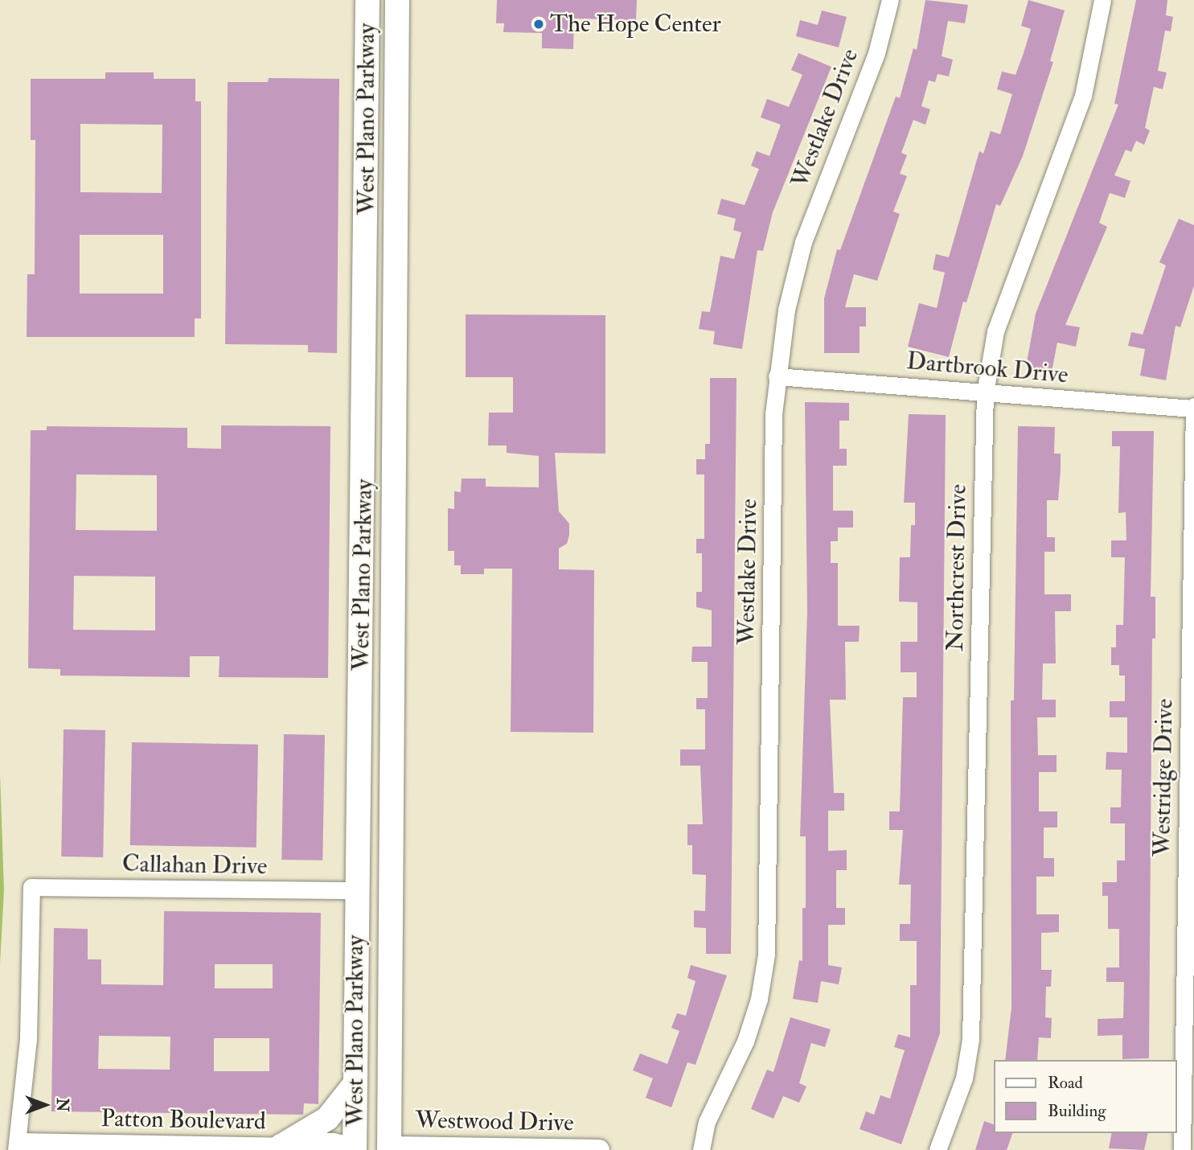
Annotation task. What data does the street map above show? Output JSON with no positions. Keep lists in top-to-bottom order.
{
  "streets": {
    "main road": ["West Plano Parkway"],
    "street": [
      "Westlake Drive",
      "Dartbrook Drive",
      "Northcrest Drive",
      "Westridge Drive",
      "Callahan Drive",
      "Patton Boulevard",
      "Westwood Drive"
    ]
  },
  "crossings": [
    ["Westlake Drive", "Dartbrook Drive"],
    ["West Plano Parkway", "Callahan Drive"],
    ["West Plano Parkway", "Patton Boulevard"],
    ["West Plano Parkway", "Westwood Drive"],
    ["Dartbrook Drive", "Northcrest Drive"],
    ["Dartbrook Drive", "Westridge Drive"],
    ["Callahan Drive", "Patton Boulevard"]
  ],
  "places": ["The Hope Center"],
  "legend": ["Road", "Building"],
  "north": "right"
}
